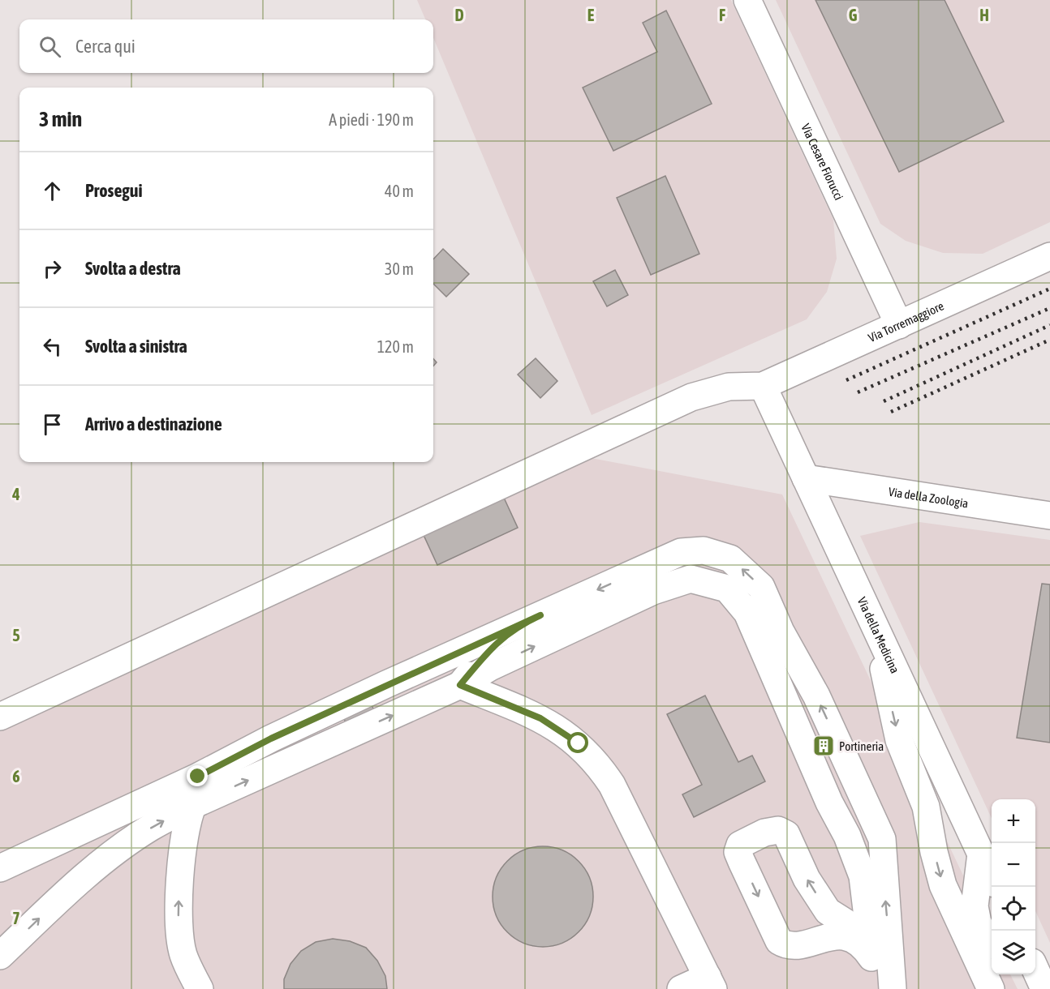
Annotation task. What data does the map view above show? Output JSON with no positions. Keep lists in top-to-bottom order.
{
  "streets": {
    "street": [
      "Via Cesare Fiorucci",
      "Via Torremaggiore",
      "Via della Zoologia",
      "Via della Medicina"
    ]
  },
  "crossings": [
    ["Via Cesare Fiorucci", "Via Torremaggiore"],
    ["Via Torremaggiore", "Via della Medicina"],
    ["Via della Zoologia", "Via della Medicina"]
  ],
  "places": {
    "building": ["Portineria"]
  },
  "page": {
    "search": "Cerca qui",
    "heading": ["3 min", "A piedi · 190 m"],
    "list": [
      ["Prosegui", "40 m"],
      ["Svolta a destra", "30 m"],
      ["Svolta a sinistra", "120 m"],
      "Arrivo a destinazione"
    ],
    "map_buttons": ["+", "−"]
  },
  "grid": {
    "columns": [
      "D",
      "E",
      "F",
      "G",
      "H"
    ],
    "rows": [
      "4",
      "5",
      "6",
      "7"
    ]
  }
}
